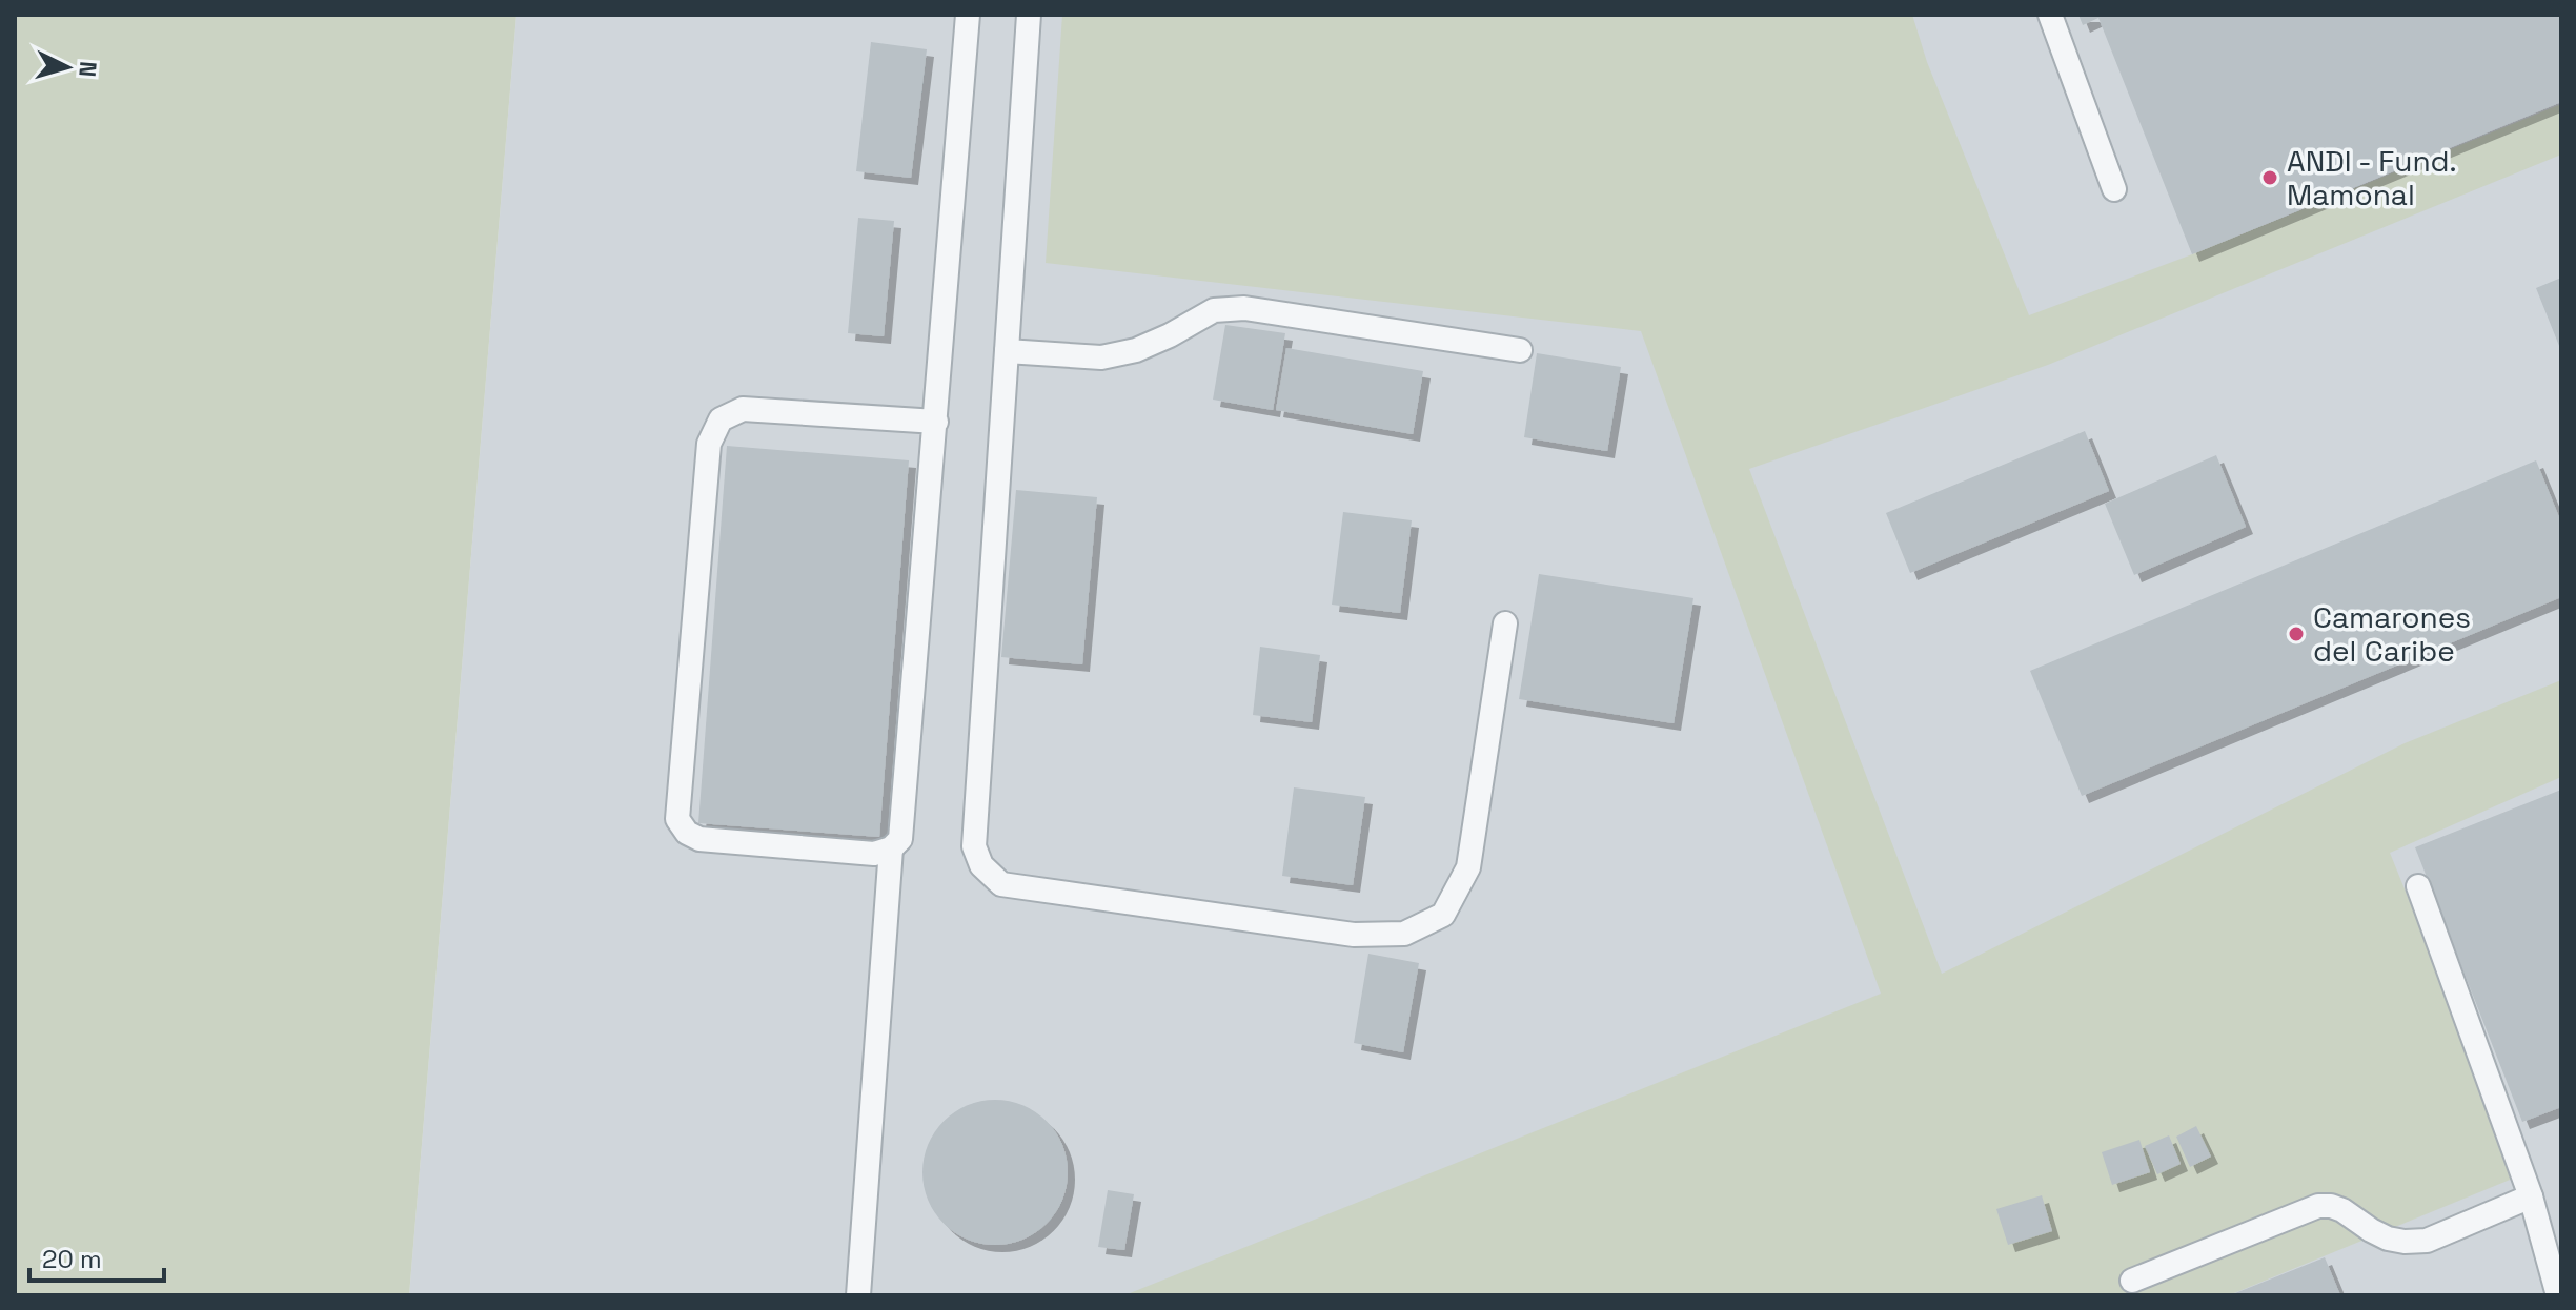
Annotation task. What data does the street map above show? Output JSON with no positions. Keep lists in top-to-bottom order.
{
  "places": ["ANDI - Fund. Mamonal", "Camarones del Caribe"],
  "scale_bar": "20 m",
  "north": "right"
}
